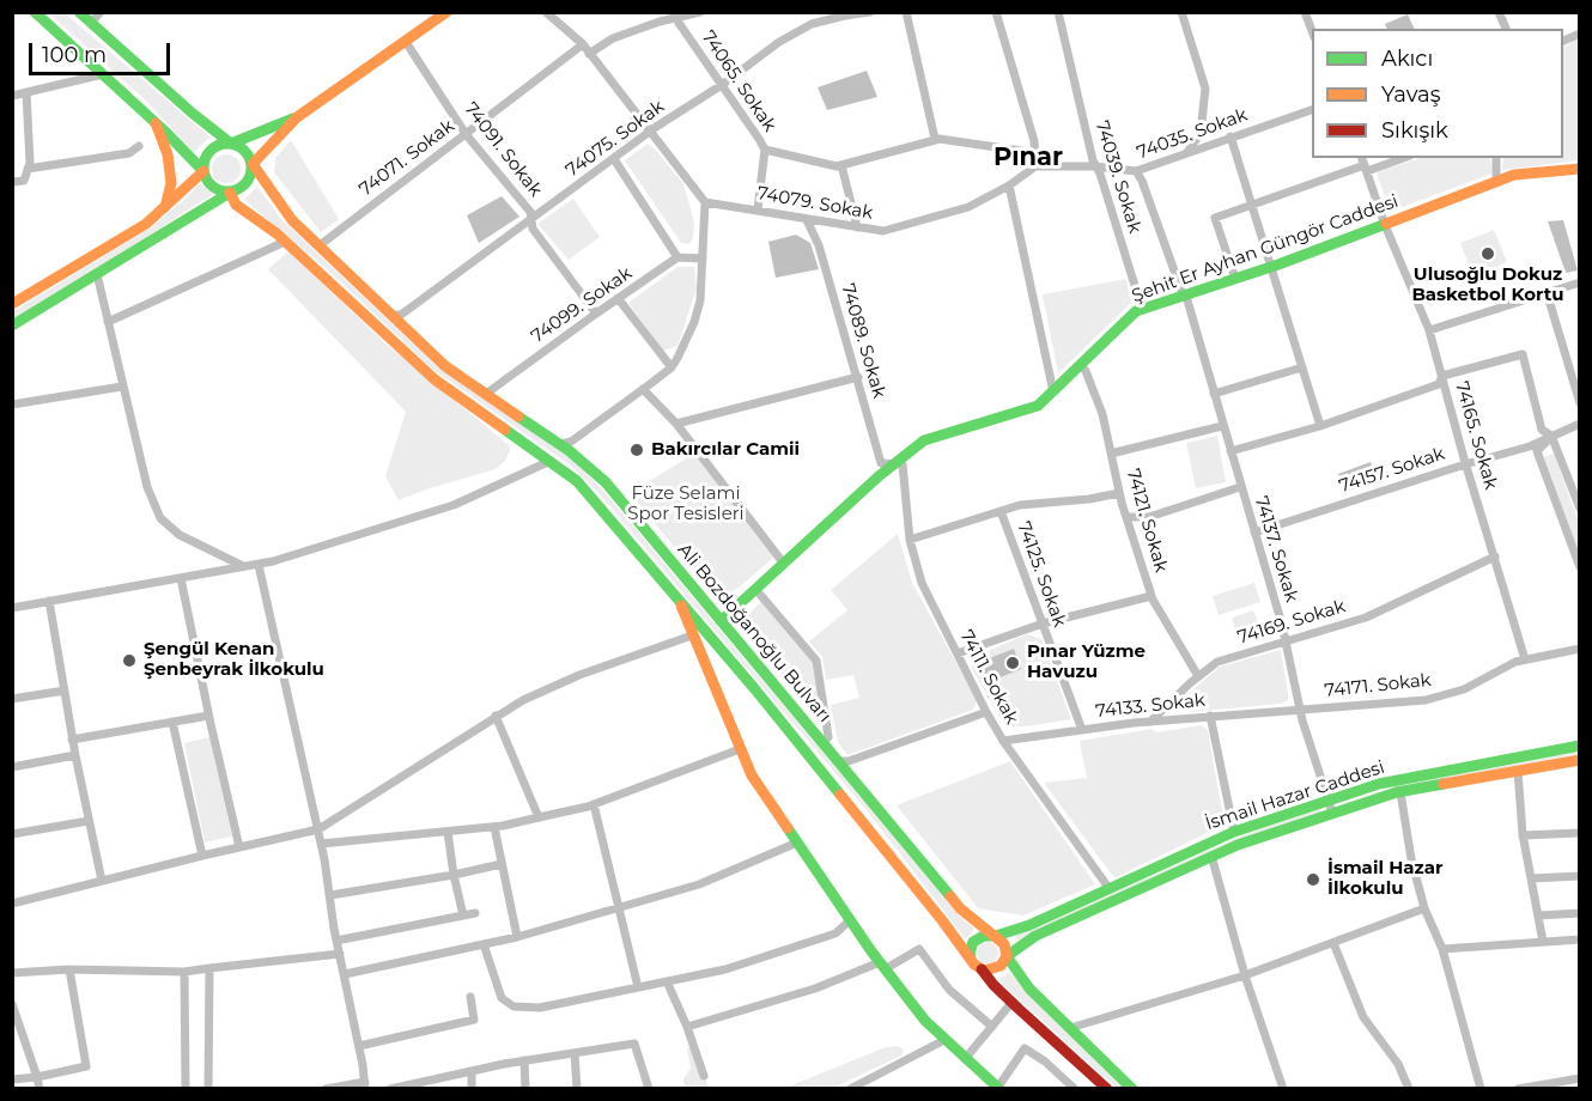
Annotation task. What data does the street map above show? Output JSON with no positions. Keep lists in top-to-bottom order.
{
  "streets": {
    "main road": ["Şehit Er Ayhan Güngör Caddesi", "Ali Bozdoğanoğlu Bulvarı", "İsmail Hazar Caddesi"],
    "street": [
      "74065. Sokak",
      "74035. Sokak",
      "74075. Sokak",
      "74091. Sokak",
      "74071. Sokak",
      "74039. Sokak",
      "74079. Sokak",
      "74099. Sokak",
      "74089. Sokak",
      "74165. Sokak",
      "74157. Sokak",
      "74121. Sokak",
      "74137. Sokak",
      "74125. Sokak",
      "74169. Sokak",
      "74111. Sokak",
      "74171. Sokak",
      "74133. Sokak"
    ]
  },
  "crossings": [
    ["74065. Sokak", "74075. Sokak"],
    ["74035. Sokak", "74039. Sokak"],
    ["74035. Sokak", "74079. Sokak"],
    ["74035. Sokak", "74137. Sokak"],
    ["74075. Sokak", "74091. Sokak"],
    ["74075. Sokak", "Ali Bozdoğanoğlu Bulvarı"],
    ["74091. Sokak", "74071. Sokak"],
    ["74091. Sokak", "74099. Sokak"],
    ["74071. Sokak", "Ali Bozdoğanoğlu Bulvarı"],
    ["74039. Sokak", "Şehit Er Ayhan Güngör Caddesi"],
    ["74079. Sokak", "74089. Sokak"],
    ["Şehit Er Ayhan Güngör Caddesi", "74089. Sokak"],
    ["Şehit Er Ayhan Güngör Caddesi", "74165. Sokak"],
    ["Şehit Er Ayhan Güngör Caddesi", "74121. Sokak"],
    ["Şehit Er Ayhan Güngör Caddesi", "74137. Sokak"],
    ["Şehit Er Ayhan Güngör Caddesi", "Ali Bozdoğanoğlu Bulvarı"],
    ["Şehit Er Ayhan Güngör Caddesi", "74111. Sokak"],
    ["74099. Sokak", "Ali Bozdoğanoğlu Bulvarı"],
    ["74089. Sokak", "74111. Sokak"],
    ["74165. Sokak", "74157. Sokak"],
    ["74165. Sokak", "74169. Sokak"],
    ["74165. Sokak", "74171. Sokak"],
    ["74157. Sokak", "74137. Sokak"],
    ["74121. Sokak", "74169. Sokak"],
    ["74137. Sokak", "74169. Sokak"],
    ["74137. Sokak", "74171. Sokak"],
    ["74137. Sokak", "74133. Sokak"],
    ["74137. Sokak", "İsmail Hazar Caddesi"],
    ["74125. Sokak", "74133. Sokak"],
    ["74169. Sokak", "74133. Sokak"],
    ["Ali Bozdoğanoğlu Bulvarı", "İsmail Hazar Caddesi"],
    ["74111. Sokak", "74133. Sokak"],
    ["74111. Sokak", "İsmail Hazar Caddesi"],
    ["74171. Sokak", "74133. Sokak"]
  ],
  "districts": ["Pınar"],
  "parks": ["Füze Selami Spor Tesisleri"],
  "places": [
    "Ulusoğlu Dokuz Basketbol Kortu",
    "Bakırcılar Camii",
    "Şengül Kenan Şenbeyrak İlkokulu",
    "Pınar Yüzme Havuzu",
    "İsmail Hazar İlkokulu"
  ],
  "legend": ["Akıcı", "Yavaş", "Sıkışık"],
  "scale_bar": "100 m"
}
